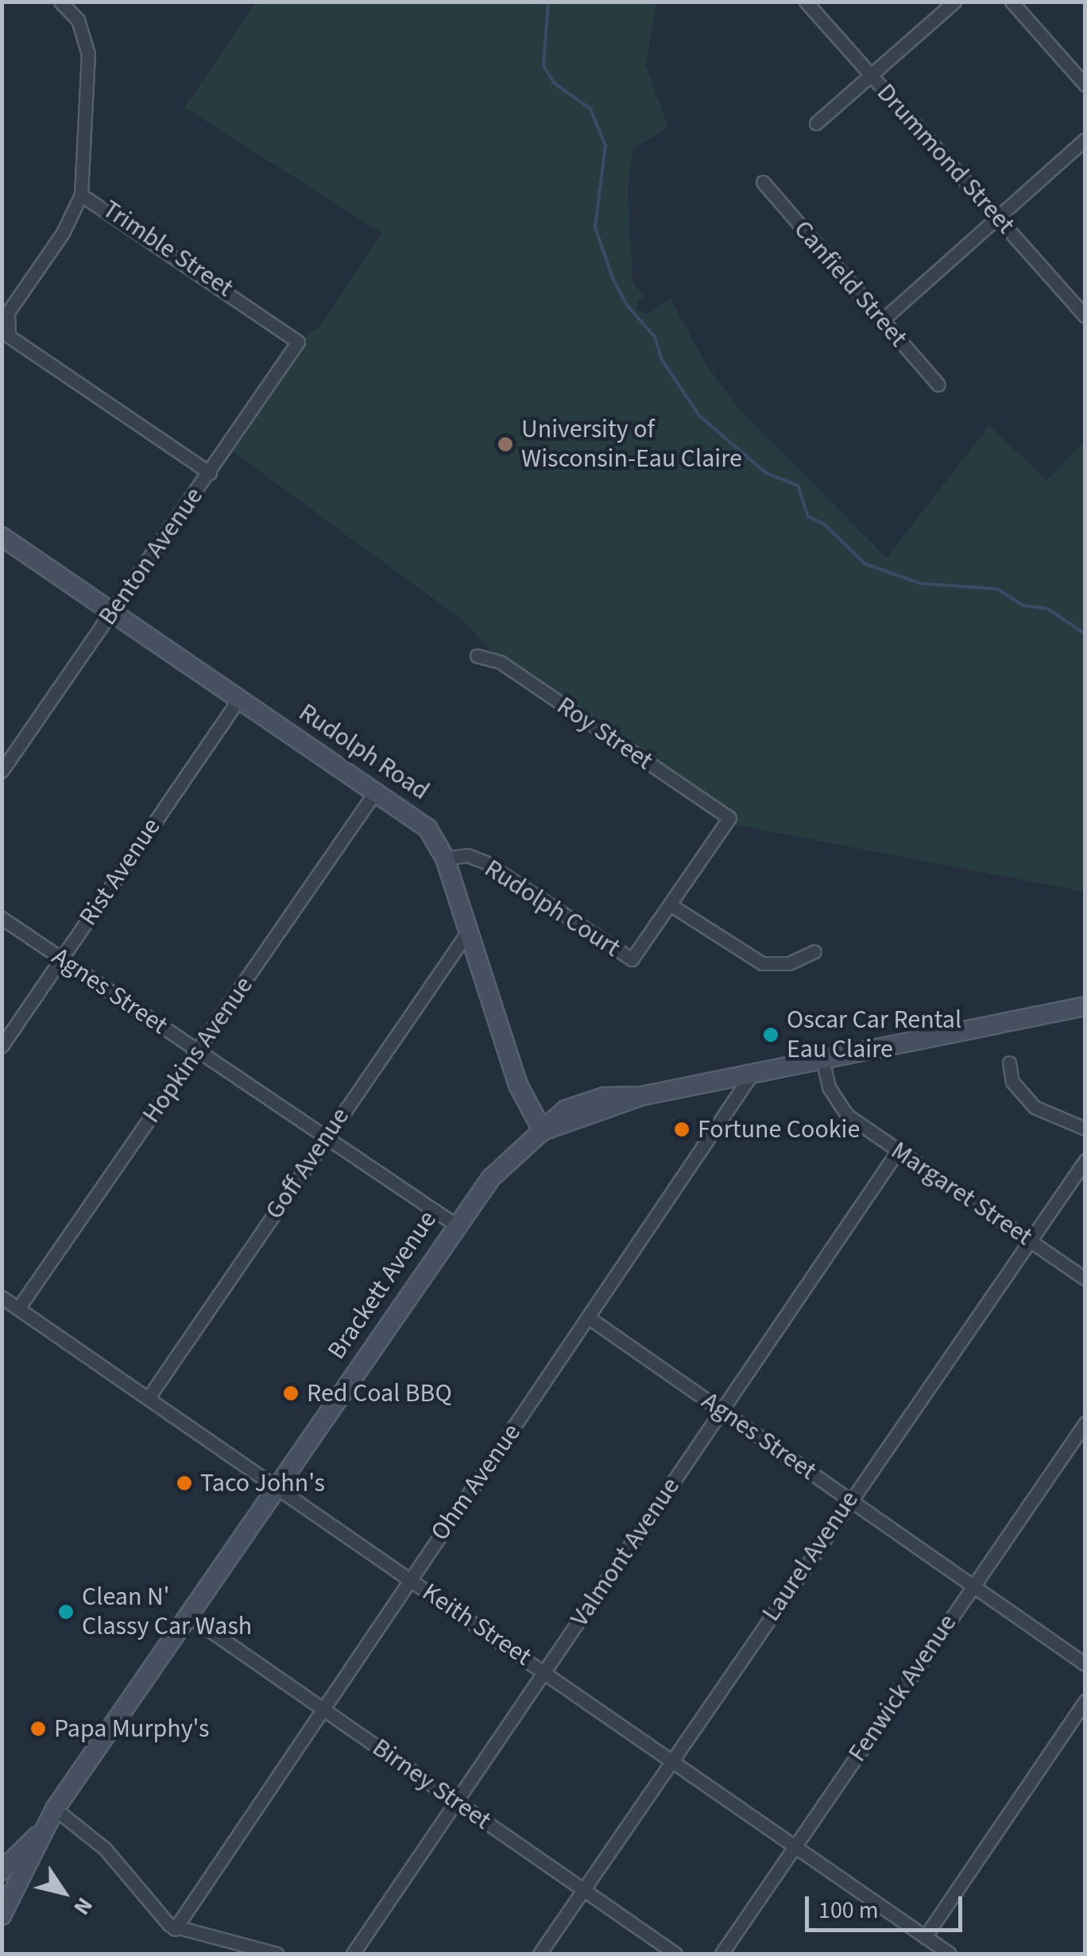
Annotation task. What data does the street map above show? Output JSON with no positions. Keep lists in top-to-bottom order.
{
  "streets": {
    "main road": ["Rudolph Road", "Brackett Avenue"],
    "street": [
      "Drummond Street",
      "Trimble Street",
      "Canfield Street",
      "Benton Avenue",
      "Roy Street",
      "Rist Avenue",
      "Rudolph Court",
      "Agnes Street",
      "Hopkins Avenue",
      "Goff Avenue",
      "Margaret Street",
      "Ohm Avenue",
      "Valmont Avenue",
      "Laurel Avenue",
      "Keith Street",
      "Fenwick Avenue",
      "Birney Street"
    ]
  },
  "crossings": [
    ["Trimble Street", "Benton Avenue"],
    ["Benton Avenue", "Rudolph Road"],
    ["Roy Street", "Rudolph Court"],
    ["Rudolph Road", "Rist Avenue"],
    ["Rudolph Road", "Rudolph Court"],
    ["Rudolph Road", "Hopkins Avenue"],
    ["Rudolph Road", "Goff Avenue"],
    ["Rudolph Road", "Brackett Avenue"],
    ["Rist Avenue", "Agnes Street"],
    ["Agnes Street", "Hopkins Avenue"],
    ["Agnes Street", "Goff Avenue"],
    ["Agnes Street", "Brackett Avenue"],
    ["Agnes Street", "Ohm Avenue"],
    ["Agnes Street", "Valmont Avenue"],
    ["Agnes Street", "Laurel Avenue"],
    ["Agnes Street", "Fenwick Avenue"],
    ["Hopkins Avenue", "Keith Street"],
    ["Goff Avenue", "Keith Street"],
    ["Margaret Street", "Valmont Avenue"],
    ["Margaret Street", "Laurel Avenue"],
    ["Brackett Avenue", "Keith Street"],
    ["Brackett Avenue", "Birney Street"],
    ["Ohm Avenue", "Keith Street"],
    ["Ohm Avenue", "Birney Street"],
    ["Valmont Avenue", "Keith Street"],
    ["Valmont Avenue", "Birney Street"],
    ["Laurel Avenue", "Keith Street"],
    ["Laurel Avenue", "Birney Street"],
    ["Keith Street", "Fenwick Avenue"]
  ],
  "places": [
    "University of Wisconsin-Eau Claire",
    "Oscar Car Rental Eau Claire",
    "Fortune Cookie",
    "Red Coal BBQ",
    "Taco John's",
    "Clean N' Classy Car Wash",
    "Papa Murphy's"
  ],
  "scale_bar": "100 m",
  "north": "bottom right"
}
